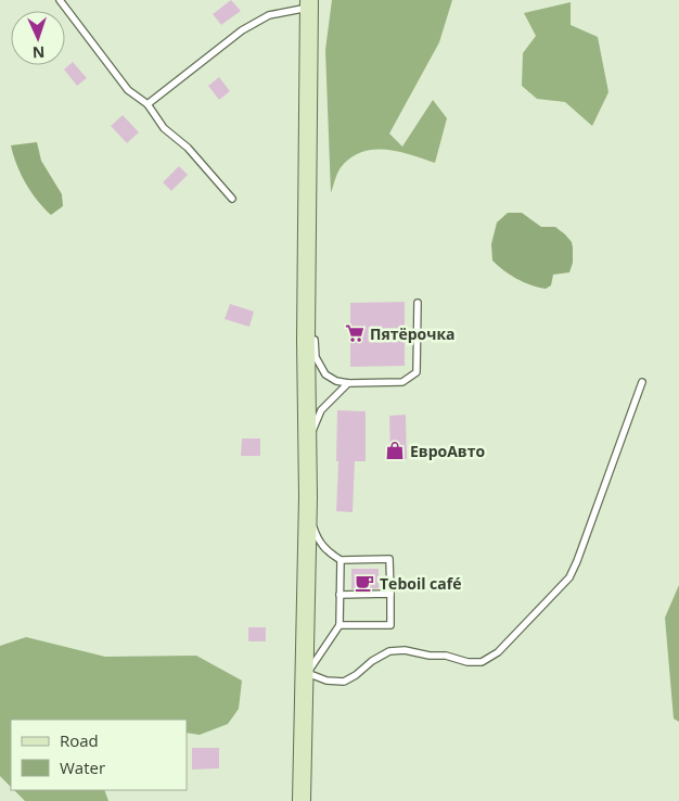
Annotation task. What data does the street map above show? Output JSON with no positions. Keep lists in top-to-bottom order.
{
  "places": {
    "supermarket": ["Пятёрочка"],
    "shop": ["ЕвроАвто"],
    "cafe": ["Teboil café"]
  },
  "legend": ["Road", "Water"],
  "north": "bottom"
}
